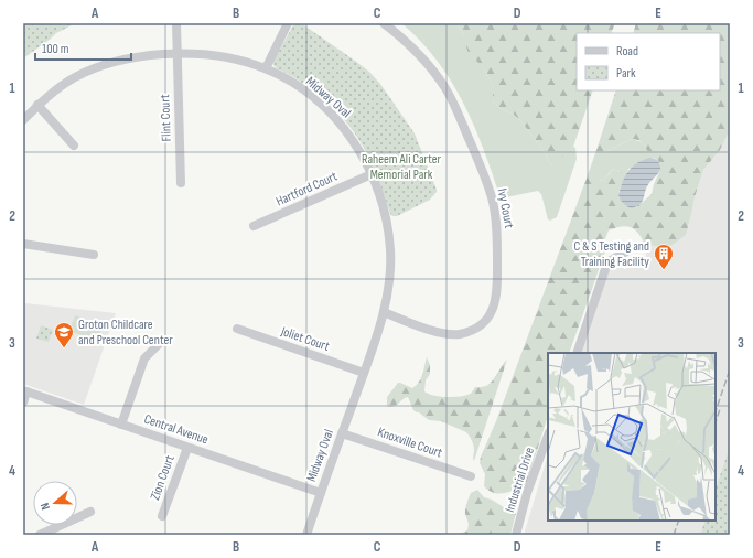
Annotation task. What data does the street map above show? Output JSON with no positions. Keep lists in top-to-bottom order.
{
  "streets": {
    "street": [
      "Midway Oval",
      "Flint Court",
      "Hartford Court",
      "Ivy Court",
      "Joliet Court",
      "Central Avenue",
      "Knoxville Court",
      "Zion Court",
      "Industrial Drive"
    ]
  },
  "crossings": [
    ["Midway Oval", "Flint Court"],
    ["Midway Oval", "Hartford Court"],
    ["Midway Oval", "Ivy Court"],
    ["Midway Oval", "Joliet Court"],
    ["Midway Oval", "Central Avenue"],
    ["Midway Oval", "Knoxville Court"],
    ["Central Avenue", "Zion Court"]
  ],
  "parks": ["Raheem Ali Carter Memorial Park"],
  "places": {
    "building": ["C & S Testing and Training Facility"],
    "school or university": ["Groton Childcare and Preschool Center"]
  },
  "legend": ["Road", "Park"],
  "scale_bar": "100 m",
  "north": "left",
  "grid": {
    "columns": [
      "A",
      "B",
      "C",
      "D",
      "E"
    ],
    "rows": [
      "1",
      "2",
      "3",
      "4"
    ]
  }
}
